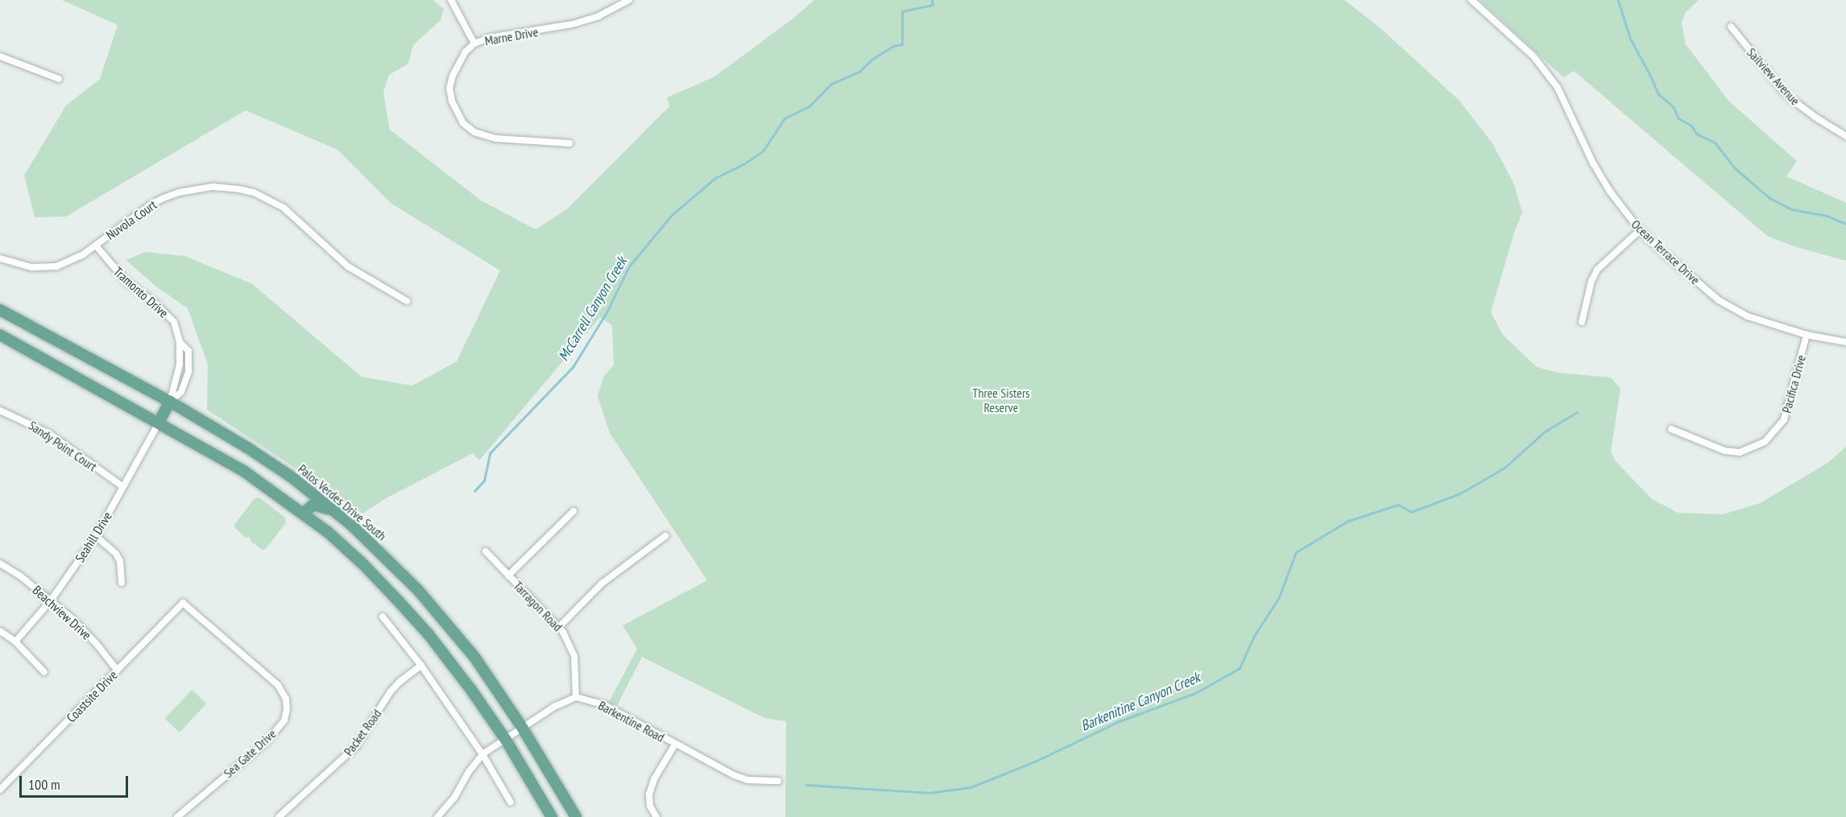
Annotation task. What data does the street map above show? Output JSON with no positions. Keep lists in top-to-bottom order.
{
  "streets": {
    "main road": ["Palos Verdes Drive South"],
    "street": [
      "Marne Drive",
      "Sailview Avenue",
      "Nuvola Court",
      "Ocean Terrace Drive",
      "Tramonto Drive",
      "Pacifica Drive",
      "Sandy Point Court",
      "Seahill Drive",
      "Tarragon Road",
      "Beachview Drive",
      "Coastsite Drive",
      "Barkentine Road",
      "Packet Road",
      "Sea Gate Drive"
    ]
  },
  "crossings": [
    ["Nuvola Court", "Tramonto Drive"],
    ["Ocean Terrace Drive", "Pacifica Drive"],
    ["Tramonto Drive", "Palos Verdes Drive South"],
    ["Sandy Point Court", "Seahill Drive"],
    ["Seahill Drive", "Beachview Drive"],
    ["Tarragon Road", "Barkentine Road"],
    ["Beachview Drive", "Coastsite Drive"],
    ["Coastsite Drive", "Sea Gate Drive"]
  ],
  "water": ["McCarrell Canyon Creek", "Barkenitine Canyon Creek"],
  "parks": ["Three Sisters Reserve"],
  "scale_bar": "100 m"
}
